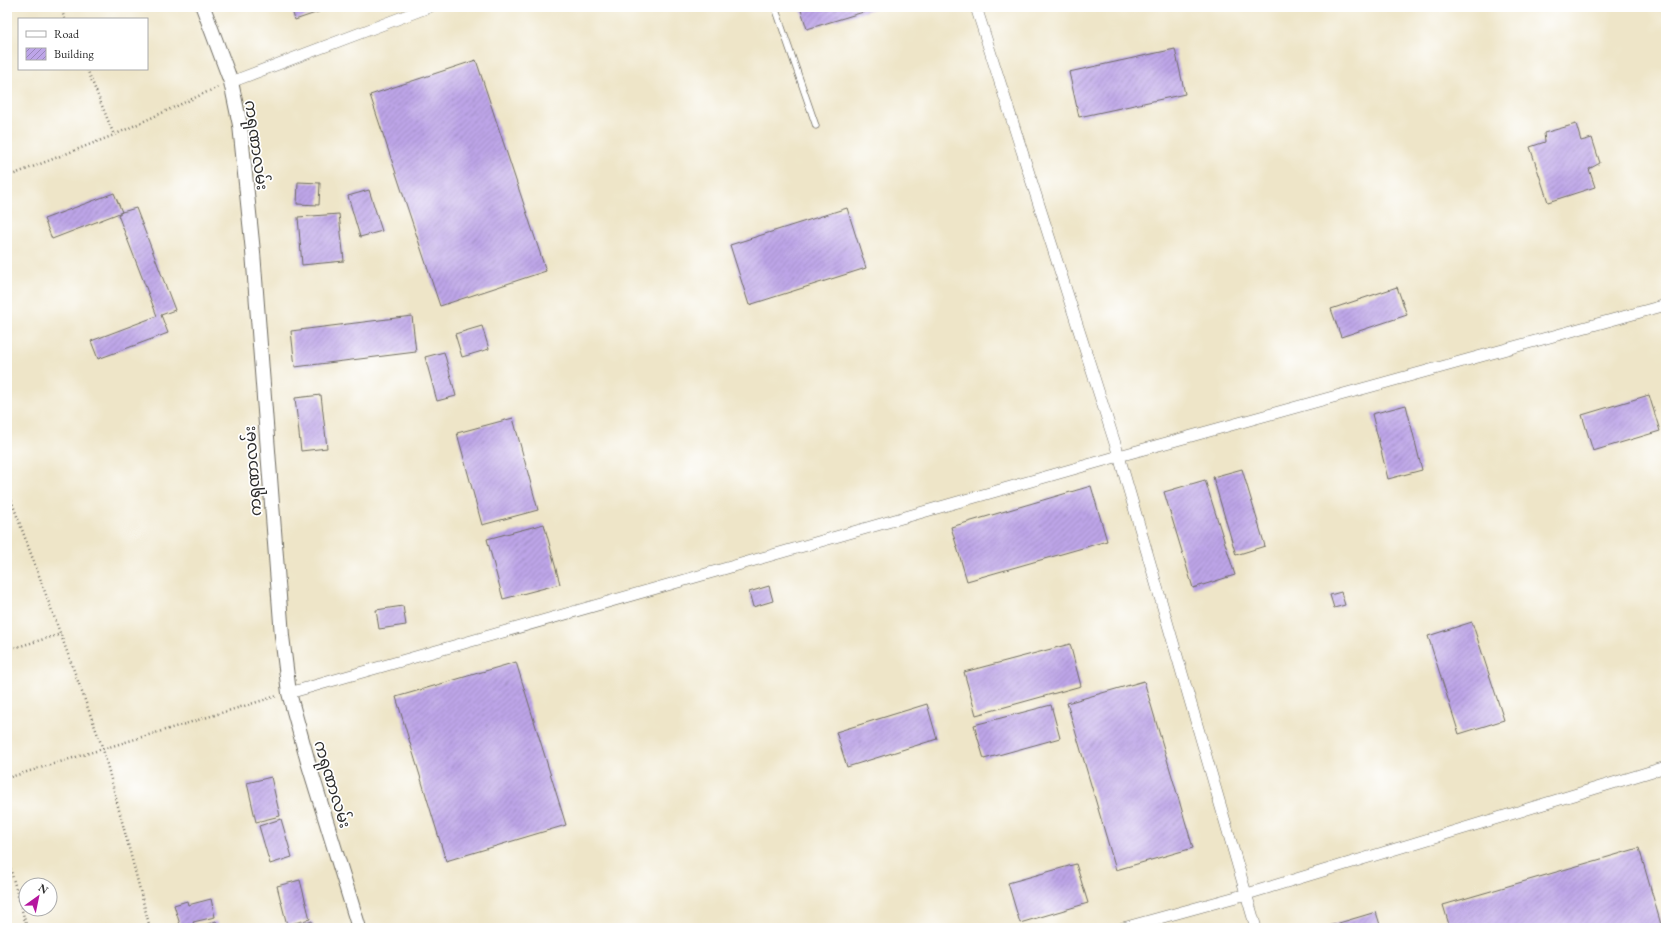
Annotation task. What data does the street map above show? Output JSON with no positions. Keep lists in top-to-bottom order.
{
  "streets": {
    "street": ["ကရုဏာလမ်း"]
  },
  "legend": ["Road", "Building"],
  "north": "top right"
}
